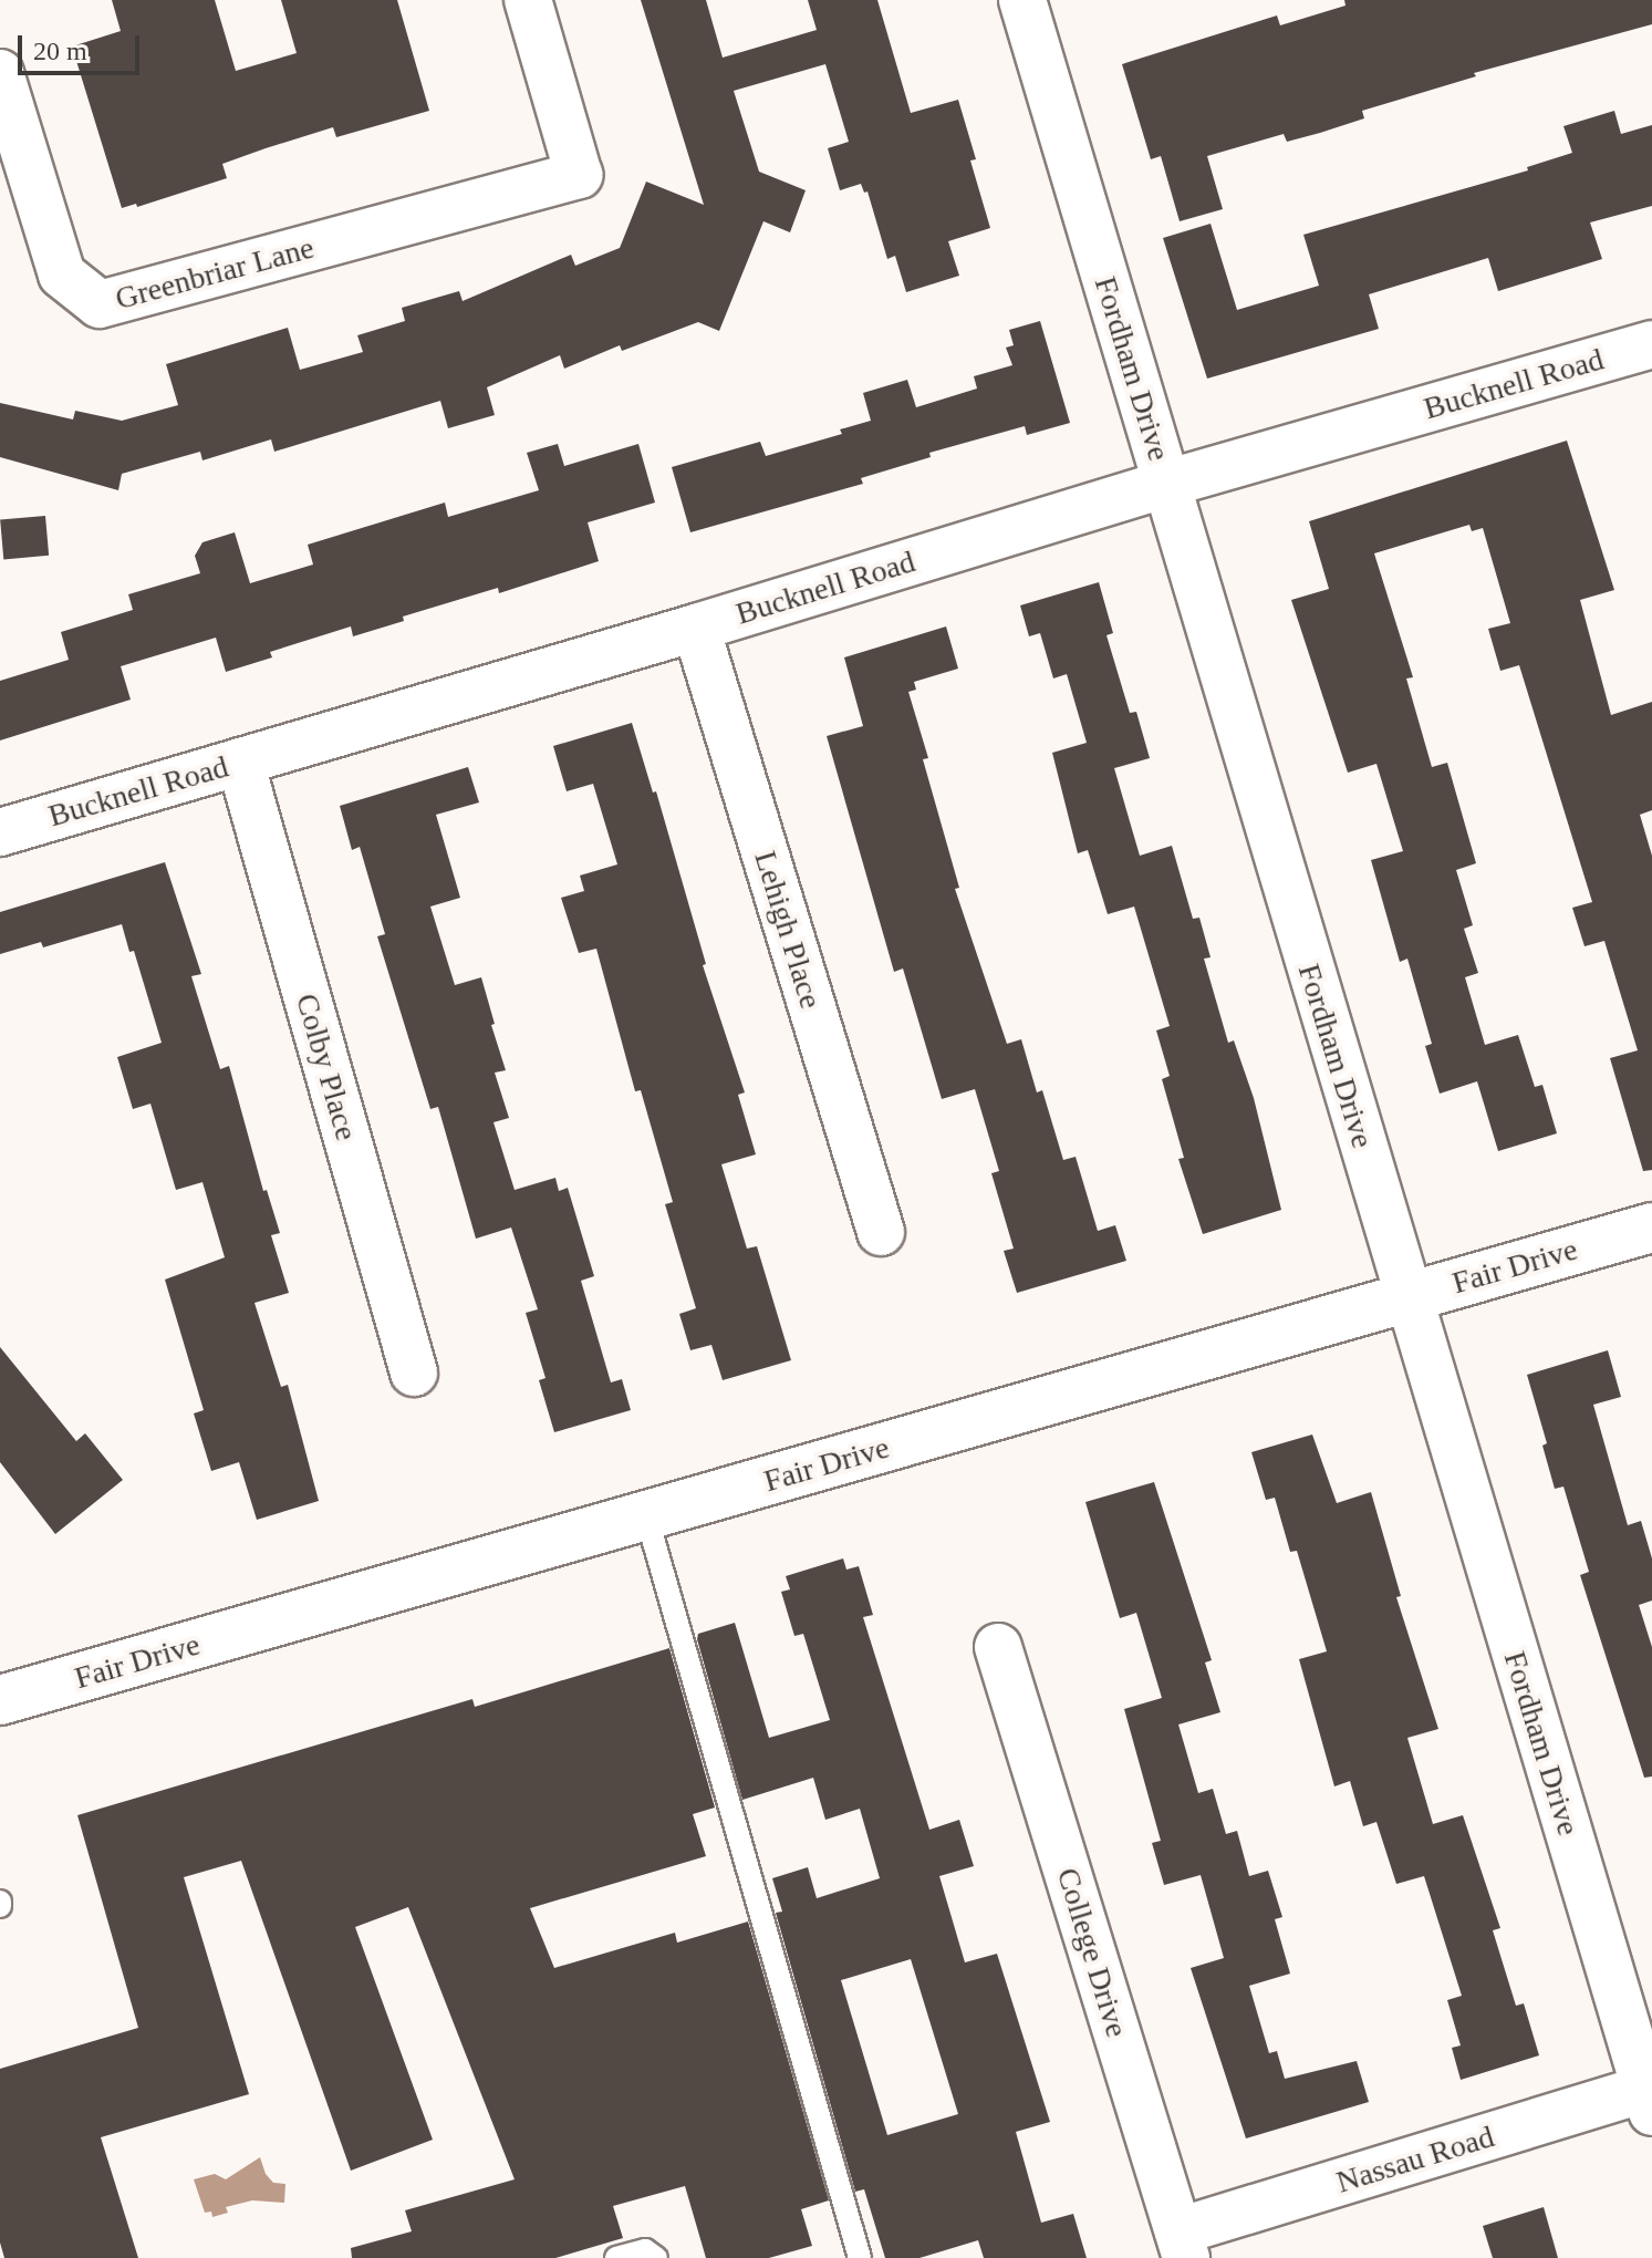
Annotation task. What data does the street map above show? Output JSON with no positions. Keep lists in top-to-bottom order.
{
  "streets": {
    "main road": ["Fair Drive"],
    "street": [
      "Greenbriar Lane",
      "Fordham Drive",
      "Bucknell Road",
      "Lehigh Place",
      "Colby Place",
      "College Drive",
      "Nassau Road"
    ]
  },
  "crossings": [
    ["Fordham Drive", "Bucknell Road"],
    ["Fordham Drive", "Fair Drive"],
    ["Fordham Drive", "Nassau Road"],
    ["Bucknell Road", "Lehigh Place"],
    ["Bucknell Road", "Colby Place"],
    ["College Drive", "Nassau Road"]
  ],
  "scale_bar": "20 m"
}
